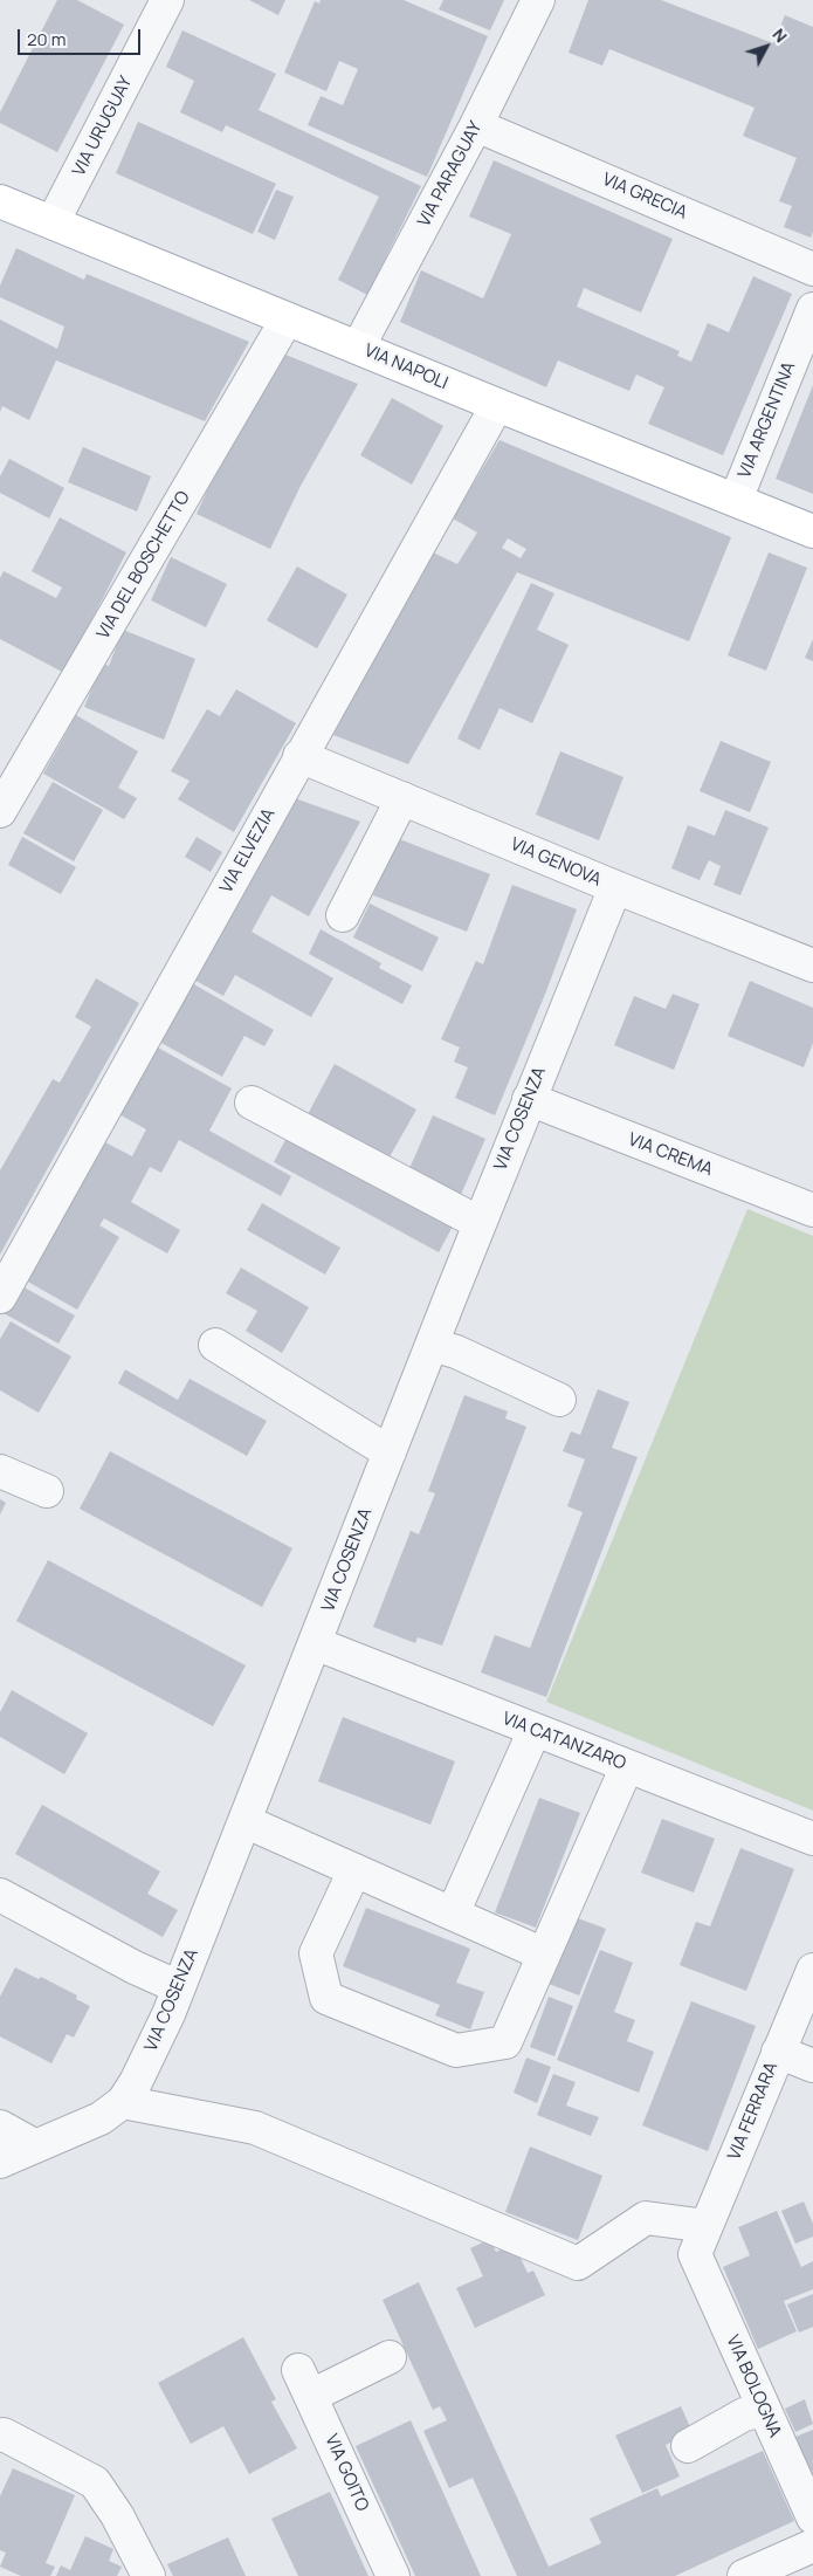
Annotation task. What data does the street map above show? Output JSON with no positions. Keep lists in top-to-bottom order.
{
  "streets": {
    "main road": ["VIA NAPOLI"],
    "street": [
      "VIA URUGUAY",
      "VIA PARAGUAY",
      "VIA GRECIA",
      "VIA ARGENTINA",
      "VIA DEL BOSCHETTO",
      "VIA ELVEZIA",
      "VIA GENOVA",
      "VIA COSENZA",
      "VIA CREMA",
      "VIA CATANZARO",
      "VIA FERRARA",
      "VIA BOLOGNA",
      "VIA GOITO"
    ]
  },
  "crossings": [
    ["VIA URUGUAY", "VIA NAPOLI"],
    ["VIA PARAGUAY", "VIA GRECIA"],
    ["VIA PARAGUAY", "VIA NAPOLI"],
    ["VIA NAPOLI", "VIA ARGENTINA"],
    ["VIA NAPOLI", "VIA DEL BOSCHETTO"],
    ["VIA NAPOLI", "VIA ELVEZIA"],
    ["VIA ELVEZIA", "VIA GENOVA"],
    ["VIA GENOVA", "VIA COSENZA"],
    ["VIA COSENZA", "VIA CREMA"],
    ["VIA COSENZA", "VIA CATANZARO"],
    ["VIA FERRARA", "VIA BOLOGNA"]
  ],
  "scale_bar": "20 m",
  "north": "top right"
}
